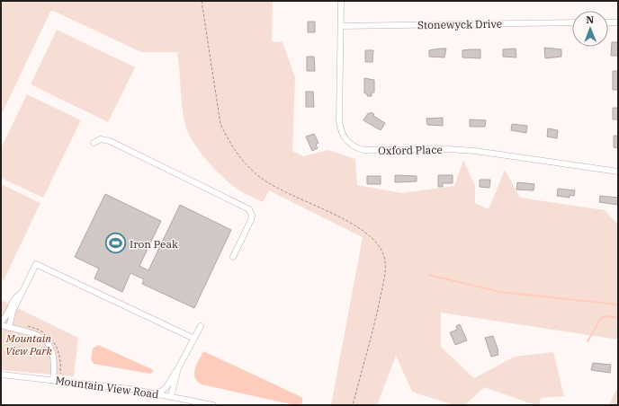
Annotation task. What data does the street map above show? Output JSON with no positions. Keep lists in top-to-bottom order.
{
  "streets": {
    "street": ["Stonewyck Drive", "Oxford Place", "Mountain View Road"]
  },
  "crossings": [
    ["Stonewyck Drive", "Oxford Place"]
  ],
  "parks": ["Mountain View Park"],
  "places": {
    "sports": ["Iron Peak"]
  },
  "north": "top"
}
